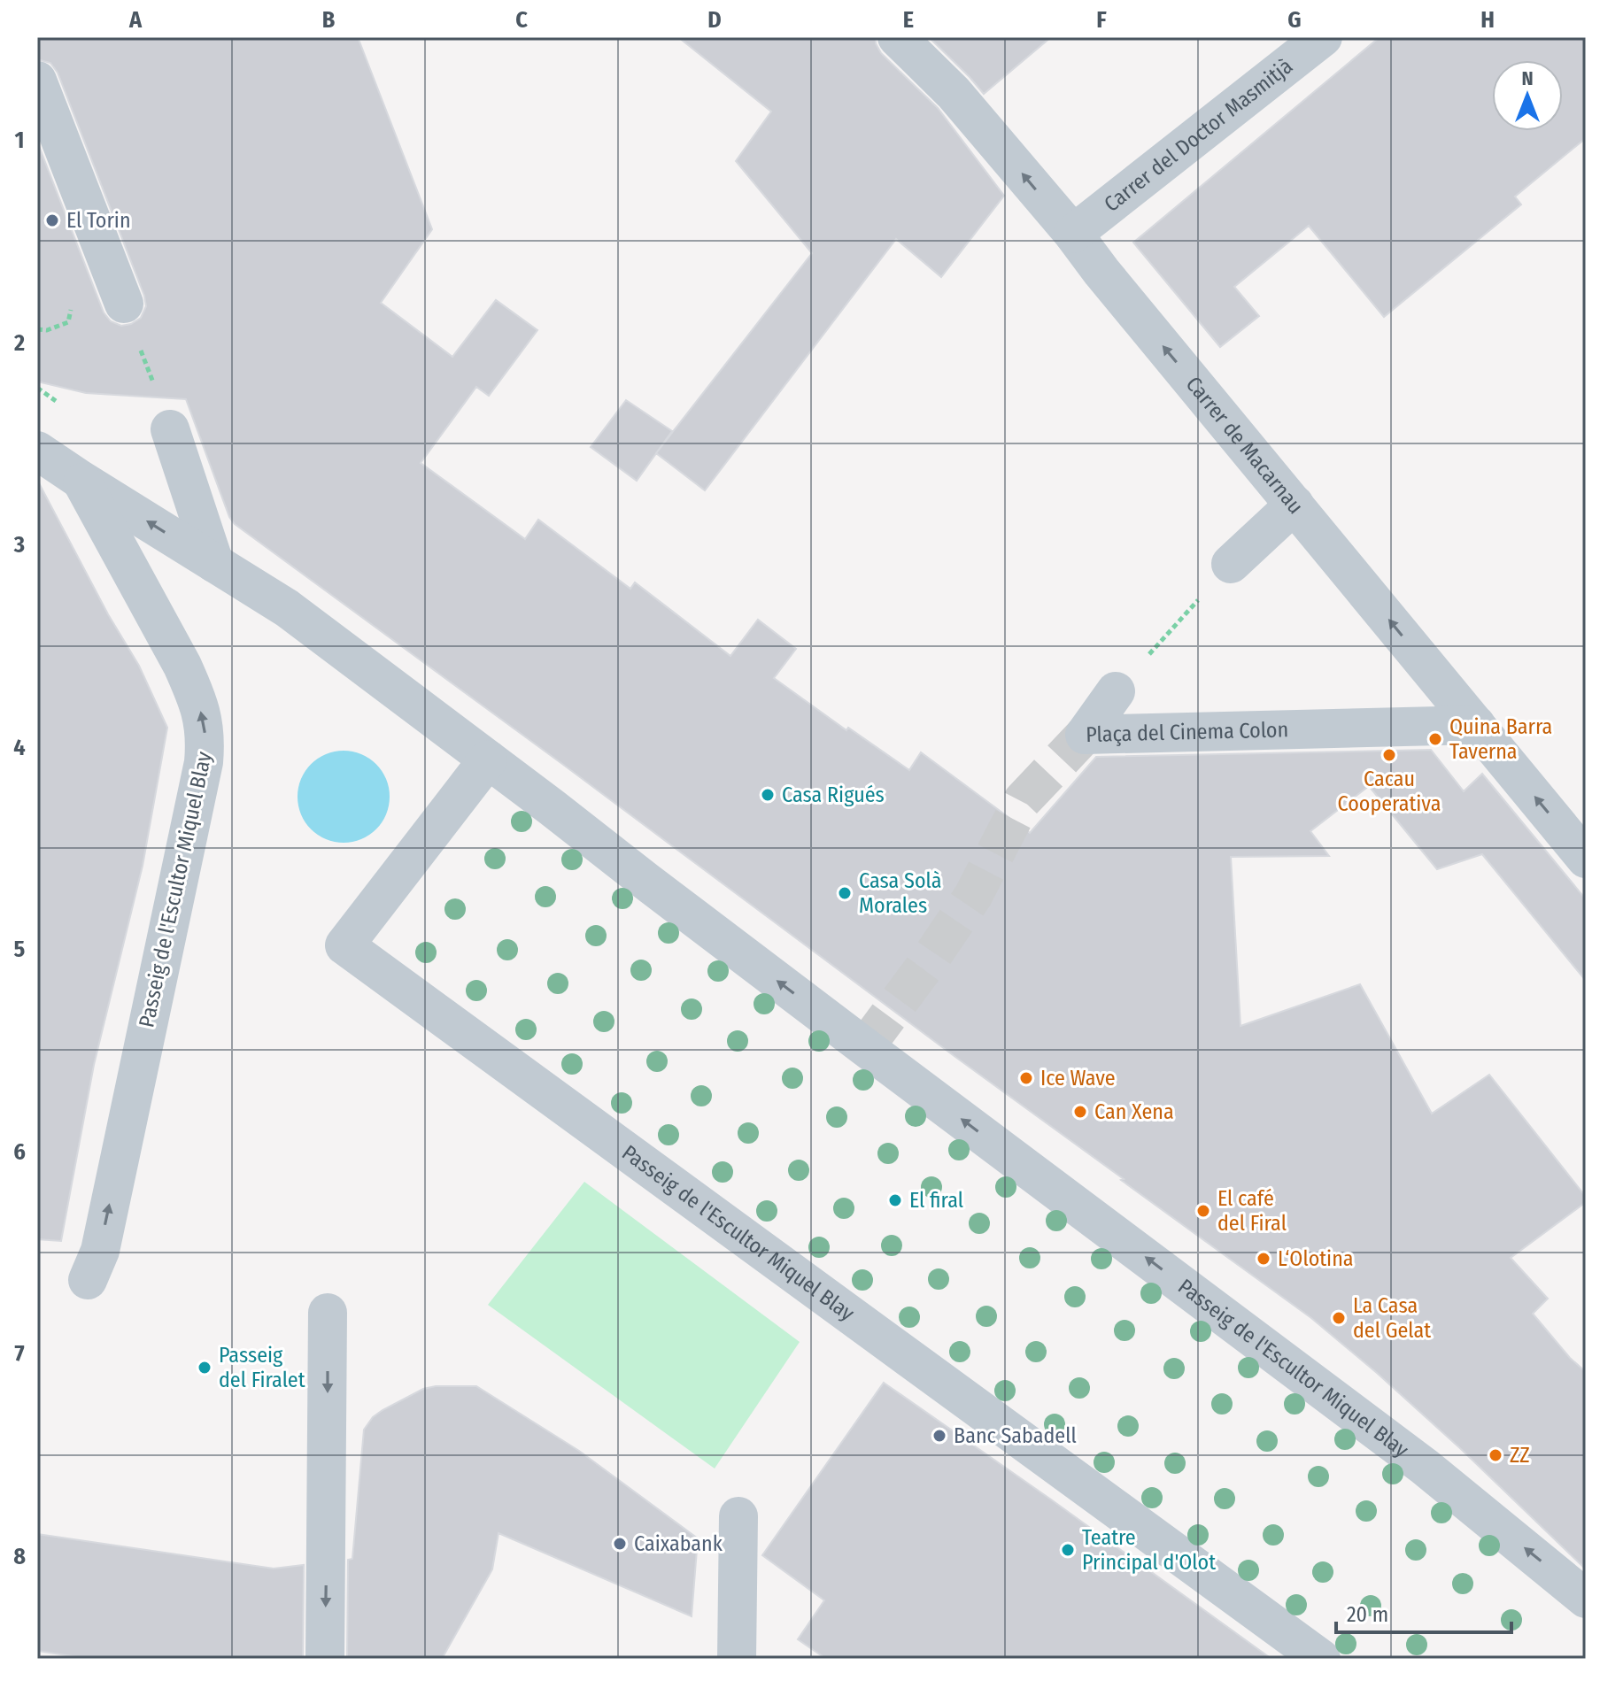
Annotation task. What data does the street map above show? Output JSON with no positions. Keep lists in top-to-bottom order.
{
  "streets": {
    "street": [
      "Carrer del Doctor Masmitjà",
      "Carrer de Macarnau",
      "Plaça del Cinema Colon",
      "Passeig de l'Escultor Miquel Blay"
    ]
  },
  "crossings": [
    ["Carrer del Doctor Masmitjà", "Carrer de Macarnau"],
    ["Carrer de Macarnau", "Plaça del Cinema Colon"]
  ],
  "one_way": ["Carrer de Macarnau", "Passeig de l'Escultor Miquel Blay"],
  "places": [
    "El Torin",
    "Quina Barra Taverna",
    "Cacau Cooperativa",
    "Casa Rigués",
    "Casa Solà Morales",
    "Ice Wave",
    "Can Xena",
    "El firal",
    "El café del Firal",
    "L‘Olotina",
    "La Casa del Gelat",
    "Passeig del Firalet",
    "Banc Sabadell",
    "ZZ",
    "Caixabank",
    "Teatre Principal d'Olot"
  ],
  "scale_bar": "20 m",
  "north": "top",
  "grid": {
    "columns": [
      "A",
      "B",
      "C",
      "D",
      "E",
      "F",
      "G",
      "H"
    ],
    "rows": [
      "1",
      "2",
      "3",
      "4",
      "5",
      "6",
      "7",
      "8"
    ]
  }
}
